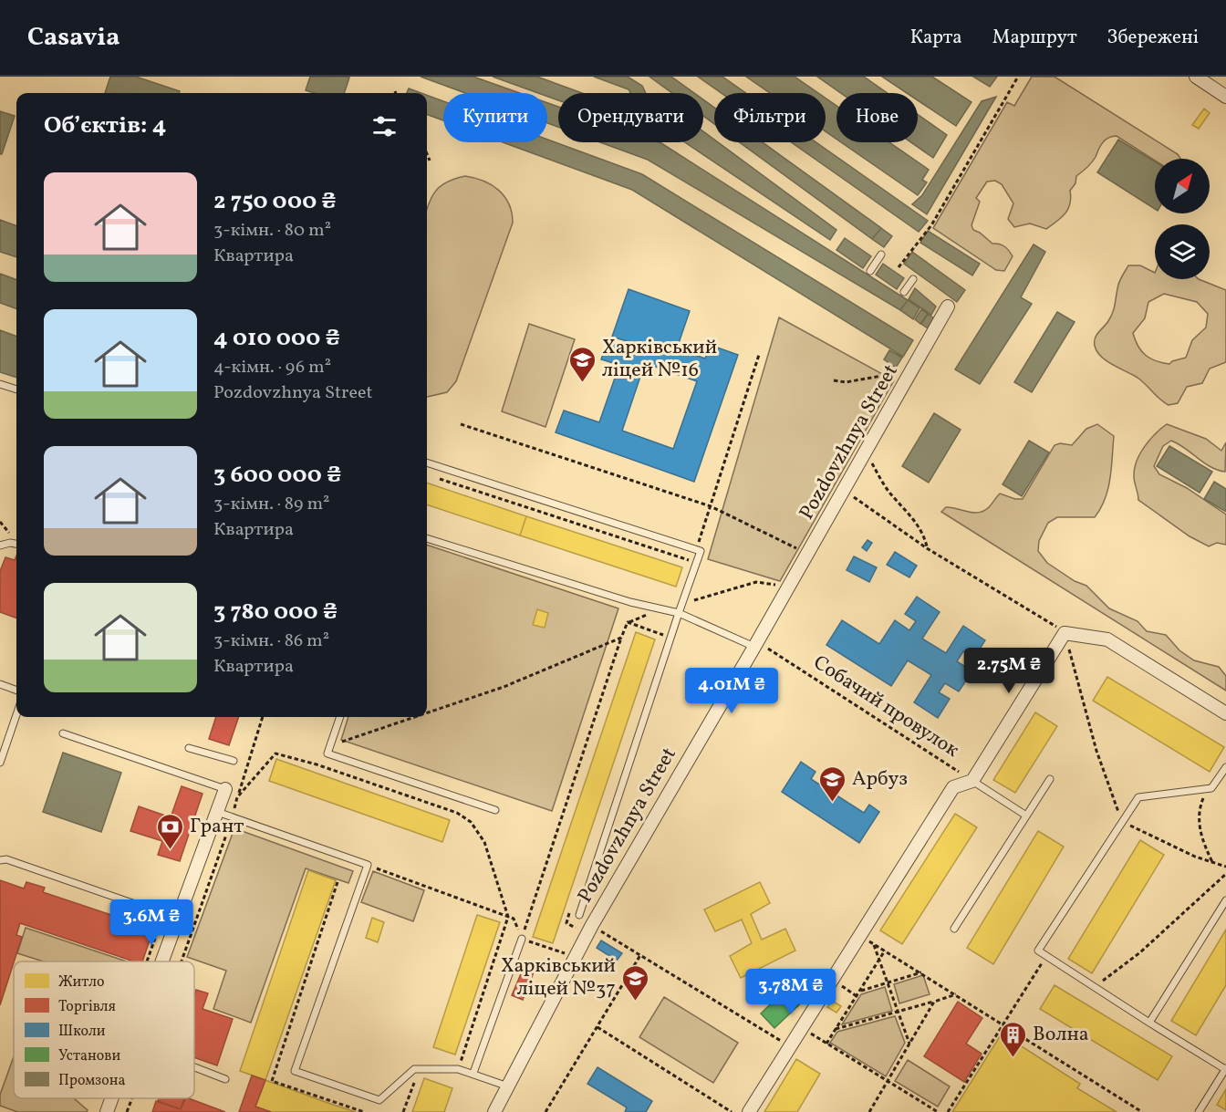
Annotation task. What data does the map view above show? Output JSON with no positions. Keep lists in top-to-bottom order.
{
  "streets": {
    "street": ["Pozdovzhnya Street"],
    "path": ["Собачий провулок"]
  },
  "crossings": [
    ["Pozdovzhnya Street", "Собачий провулок"]
  ],
  "places": {
    "school or university": ["Харківський ліцей №16", "Арбуз", "Харківський ліцей №37"],
    "bank": ["Грант"],
    "building": ["Волна"]
  },
  "legend": [
    "Житло",
    "Торгівля",
    "Школи",
    "Установи",
    "Промзона"
  ],
  "north": "top right",
  "page": {
    "header": "Casavia",
    "nav": ["Карта", "Маршрут", "Збережені"],
    "chip": [
      "Купити",
      "Орендувати",
      "Фільтри",
      "Нове"
    ],
    "heading": "Об’єктів: 4",
    "list": [
      {
        "name": "2 750 000 ₴",
        "note": "3-кімн. · 80 m² · Квартира"
      },
      {
        "name": "4 010 000 ₴",
        "note": "4-кімн. · 96 m² · Pozdovzhnya Street"
      },
      {
        "name": "3 600 000 ₴",
        "note": "3-кімн. · 89 m² · Квартира"
      },
      {
        "name": "3 780 000 ₴",
        "note": "3-кімн. · 86 m² · Квартира"
      }
    ],
    "price": [
      "2.75M ₴",
      "4.01M ₴",
      "3.6M ₴",
      "3.78M ₴"
    ]
  }
}
